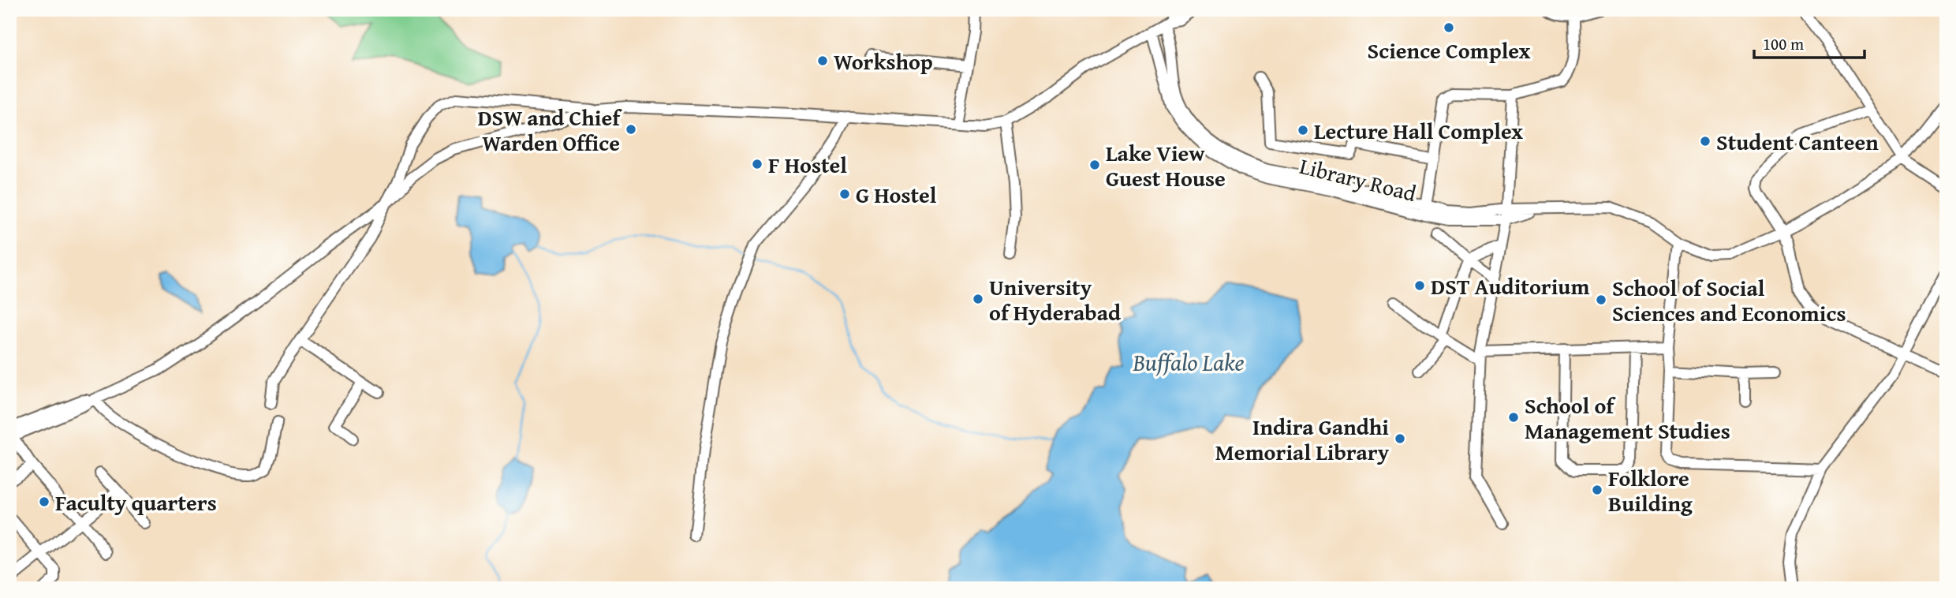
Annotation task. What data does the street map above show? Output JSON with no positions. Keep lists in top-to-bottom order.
{
  "streets": {
    "street": ["Library Road"]
  },
  "water": ["Buffalo Lake"],
  "places": [
    "Science Complex",
    "Workshop",
    "DSW and Chief Warden Office",
    "Lecture Hall Complex",
    "Student Canteen",
    "F Hostel",
    "Lake View Guest House",
    "G Hostel",
    "DST Auditorium",
    "University of Hyderabad",
    "School of Social Sciences and Economics",
    "School of Management Studies",
    "Indira Gandhi Memorial Library",
    "Folklore Building",
    "Faculty quarters"
  ],
  "scale_bar": "100 m"
}
